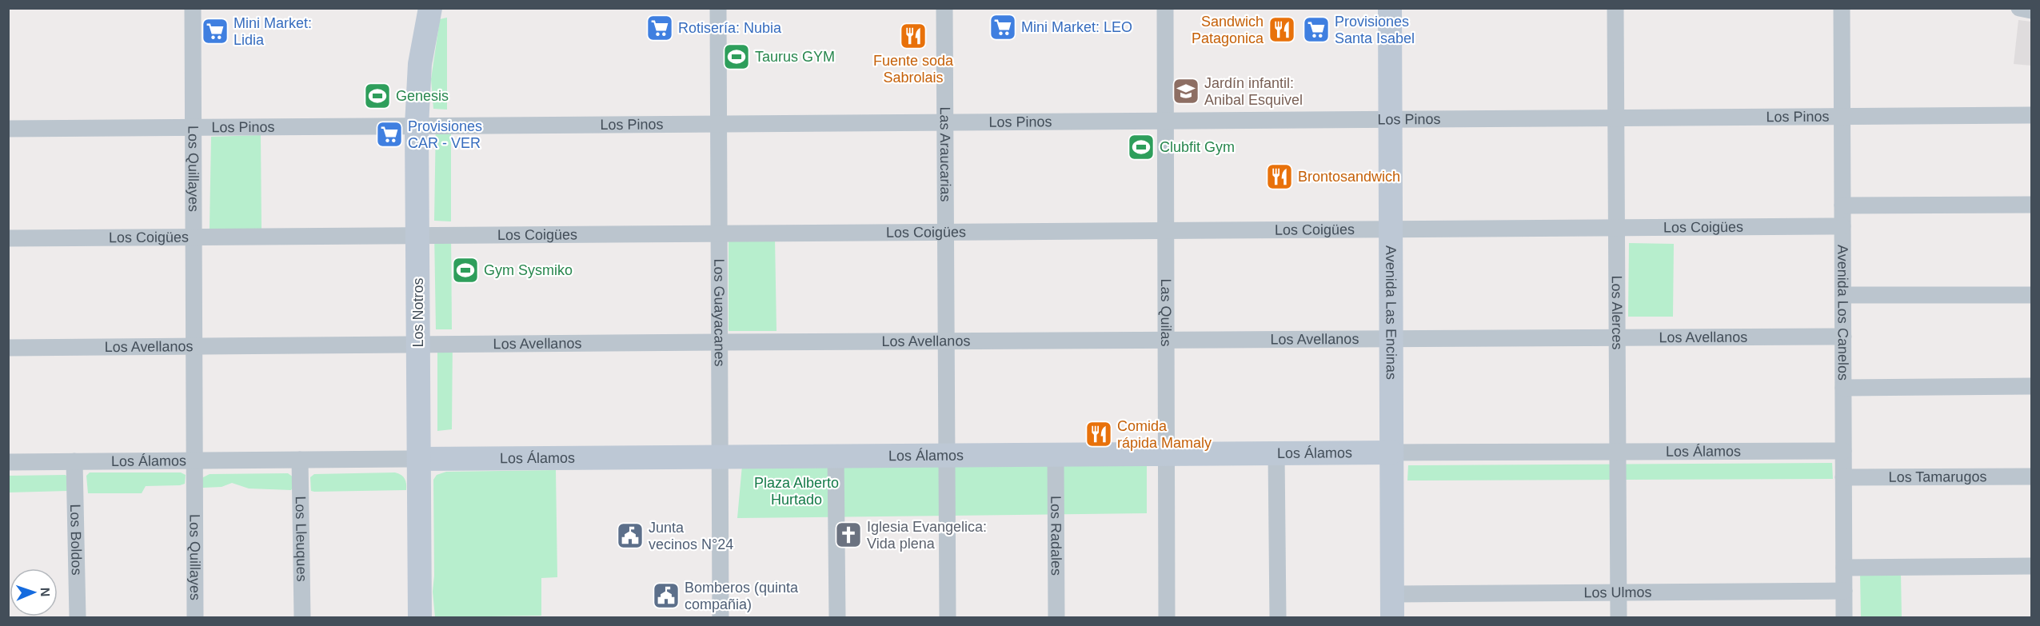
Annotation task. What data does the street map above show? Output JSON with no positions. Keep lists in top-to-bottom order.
{
  "streets": {
    "street": [
      "Los Pinos",
      "Las Araucarias",
      "Los Quillayes",
      "Los Coigües",
      "Los Notros",
      "Los Guayacanes",
      "Avenida Las Encinas",
      "Los Alerces",
      "Avenida Los Canelos",
      "Las Quilas",
      "Los Avellanos",
      "Los Álamos",
      "Los Tamarugos",
      "Los Radales",
      "Los Lleuques",
      "Los Boldos",
      "Los Ulmos"
    ]
  },
  "crossings": [
    ["Los Pinos", "Las Araucarias"],
    ["Los Pinos", "Los Quillayes"],
    ["Los Pinos", "Los Notros"],
    ["Los Pinos", "Los Guayacanes"],
    ["Los Pinos", "Avenida Las Encinas"],
    ["Los Pinos", "Los Alerces"],
    ["Los Pinos", "Avenida Los Canelos"],
    ["Los Pinos", "Las Quilas"],
    ["Las Araucarias", "Los Coigües"],
    ["Las Araucarias", "Los Avellanos"],
    ["Las Araucarias", "Los Álamos"],
    ["Los Quillayes", "Los Coigües"],
    ["Los Quillayes", "Los Avellanos"],
    ["Los Quillayes", "Los Álamos"],
    ["Los Coigües", "Los Notros"],
    ["Los Coigües", "Los Guayacanes"],
    ["Los Coigües", "Avenida Las Encinas"],
    ["Los Coigües", "Los Alerces"],
    ["Los Coigües", "Avenida Los Canelos"],
    ["Los Coigües", "Las Quilas"],
    ["Los Notros", "Los Avellanos"],
    ["Los Notros", "Los Álamos"],
    ["Los Guayacanes", "Los Avellanos"],
    ["Los Guayacanes", "Los Álamos"],
    ["Avenida Las Encinas", "Los Avellanos"],
    ["Avenida Las Encinas", "Los Álamos"],
    ["Avenida Las Encinas", "Los Ulmos"],
    ["Los Alerces", "Los Avellanos"],
    ["Los Alerces", "Los Álamos"],
    ["Los Alerces", "Los Ulmos"],
    ["Avenida Los Canelos", "Los Avellanos"],
    ["Avenida Los Canelos", "Los Álamos"],
    ["Avenida Los Canelos", "Los Tamarugos"],
    ["Avenida Los Canelos", "Los Ulmos"],
    ["Las Quilas", "Los Avellanos"],
    ["Las Quilas", "Los Álamos"],
    ["Los Álamos", "Los Radales"],
    ["Los Álamos", "Los Lleuques"],
    ["Los Álamos", "Los Boldos"]
  ],
  "parks": ["Plaza Alberto Hurtado"],
  "places": {
    "supermarket": [
      "Mini Market: LEO",
      "Rotisería: Nubia",
      "Provisiones Santa Isabel",
      "Mini Market: Lidia",
      "Provisiones CAR - VER"
    ],
    "restaurant": [
      "Sandwich Patagonica",
      "Fuente soda Sabrolais",
      "Brontosandwich",
      "Comida rápida Mamaly"
    ],
    "sports": [
      "Taurus GYM",
      "Genesis",
      "Clubfit Gym",
      "Gym Sysmiko"
    ],
    "school or university": ["Jardín infantil: Anibal Esquivel"],
    "church": ["Iglesia Evangelica: Vida plena"],
    "public building": ["Junta vecinos N°24", "Bomberos (quinta compañia)"]
  },
  "north": "right"
}
